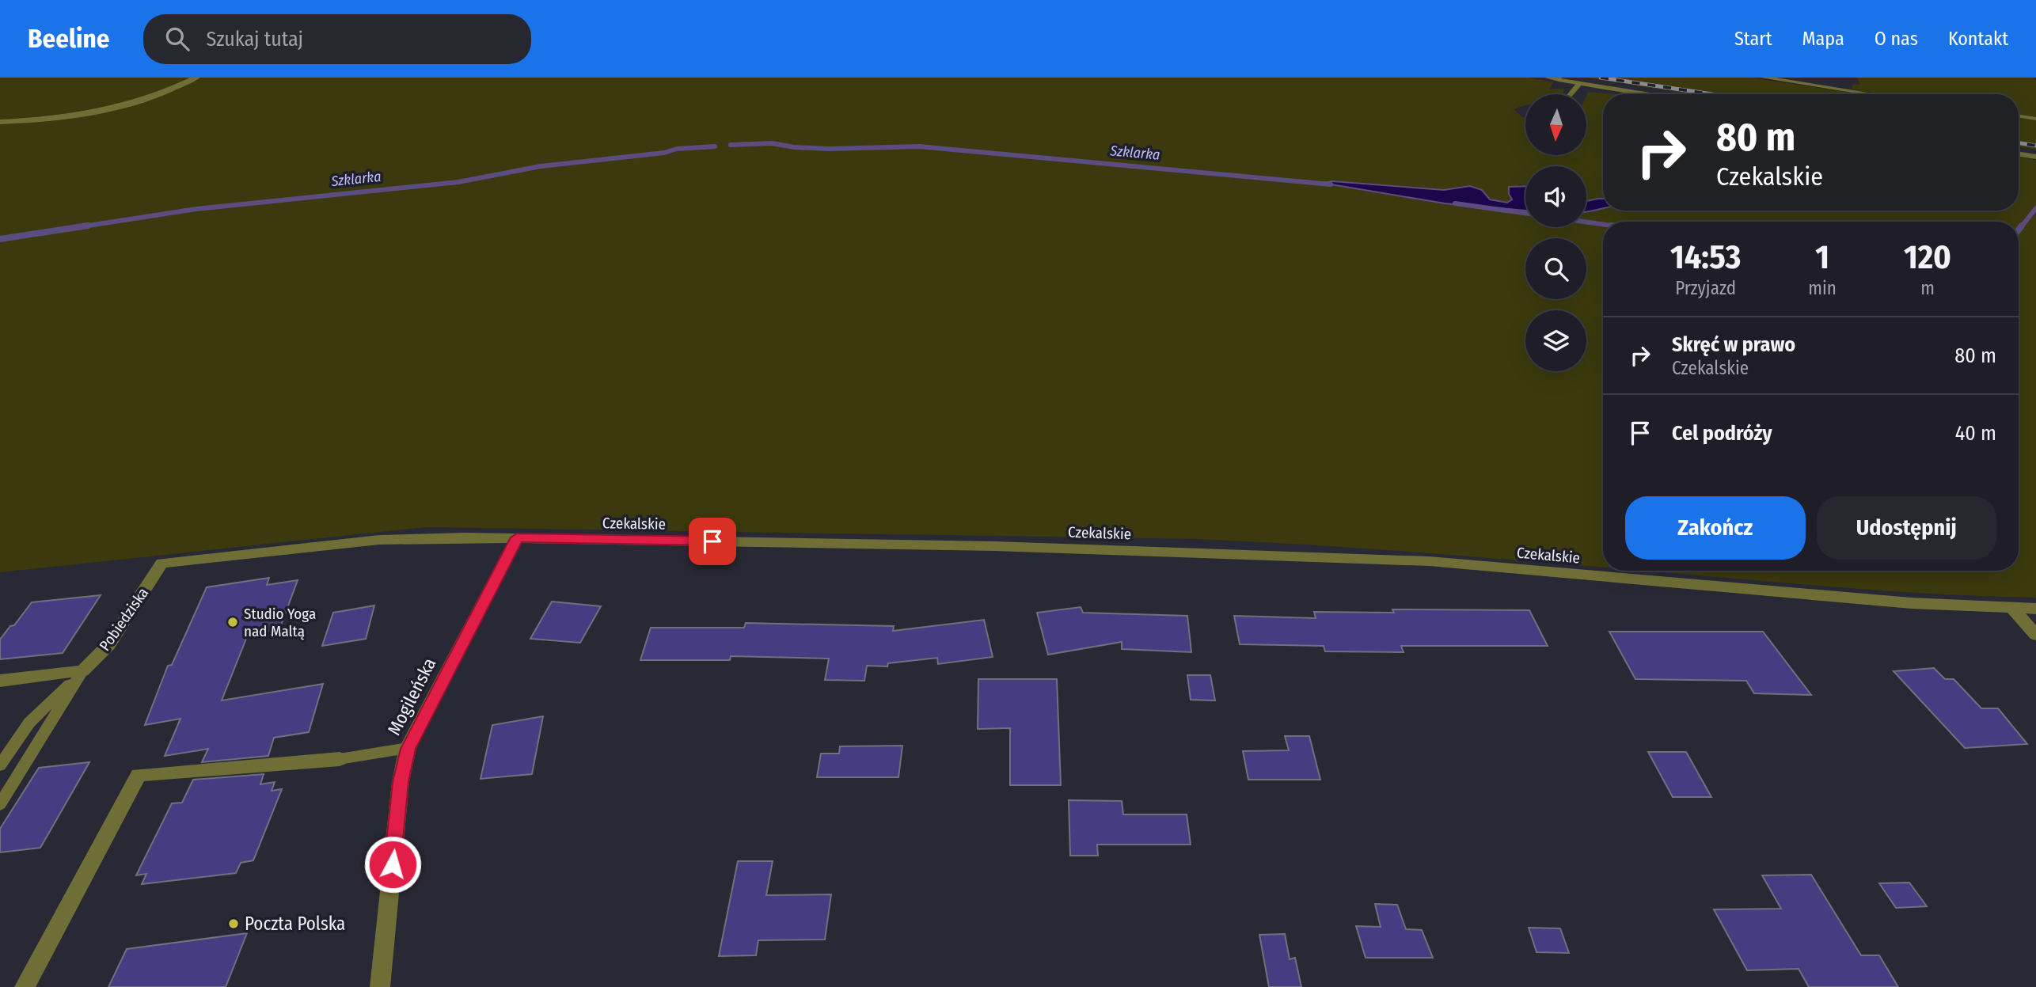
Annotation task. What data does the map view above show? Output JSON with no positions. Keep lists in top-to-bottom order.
{
  "streets": {
    "street": ["Czekalskie", "Pobiedziska", "Mogileńska"]
  },
  "crossings": [
    ["Czekalskie", "Pobiedziska"],
    ["Czekalskie", "Mogileńska"]
  ],
  "water": ["Szklarka"],
  "places": ["Studio Yoga nad Maltą", "Poczta Polska"],
  "north": "bottom",
  "page": {
    "header": "Beeline",
    "search": "Szukaj tutaj",
    "nav": [
      "Start",
      "Mapa",
      "O nas",
      "Kontakt"
    ],
    "turn": ["80 m", "Czekalskie"],
    "eta": [
      "14:53",
      "Przyjazd",
      "1",
      "min",
      "120",
      "m"
    ],
    "list": [
      {
        "name": "Skręć w prawo",
        "note": "Czekalskie",
        "value": "80 m"
      },
      {
        "name": "Cel podróży",
        "value": "40 m"
      }
    ],
    "buttons": ["Zakończ", "Udostępnij"]
  }
}
